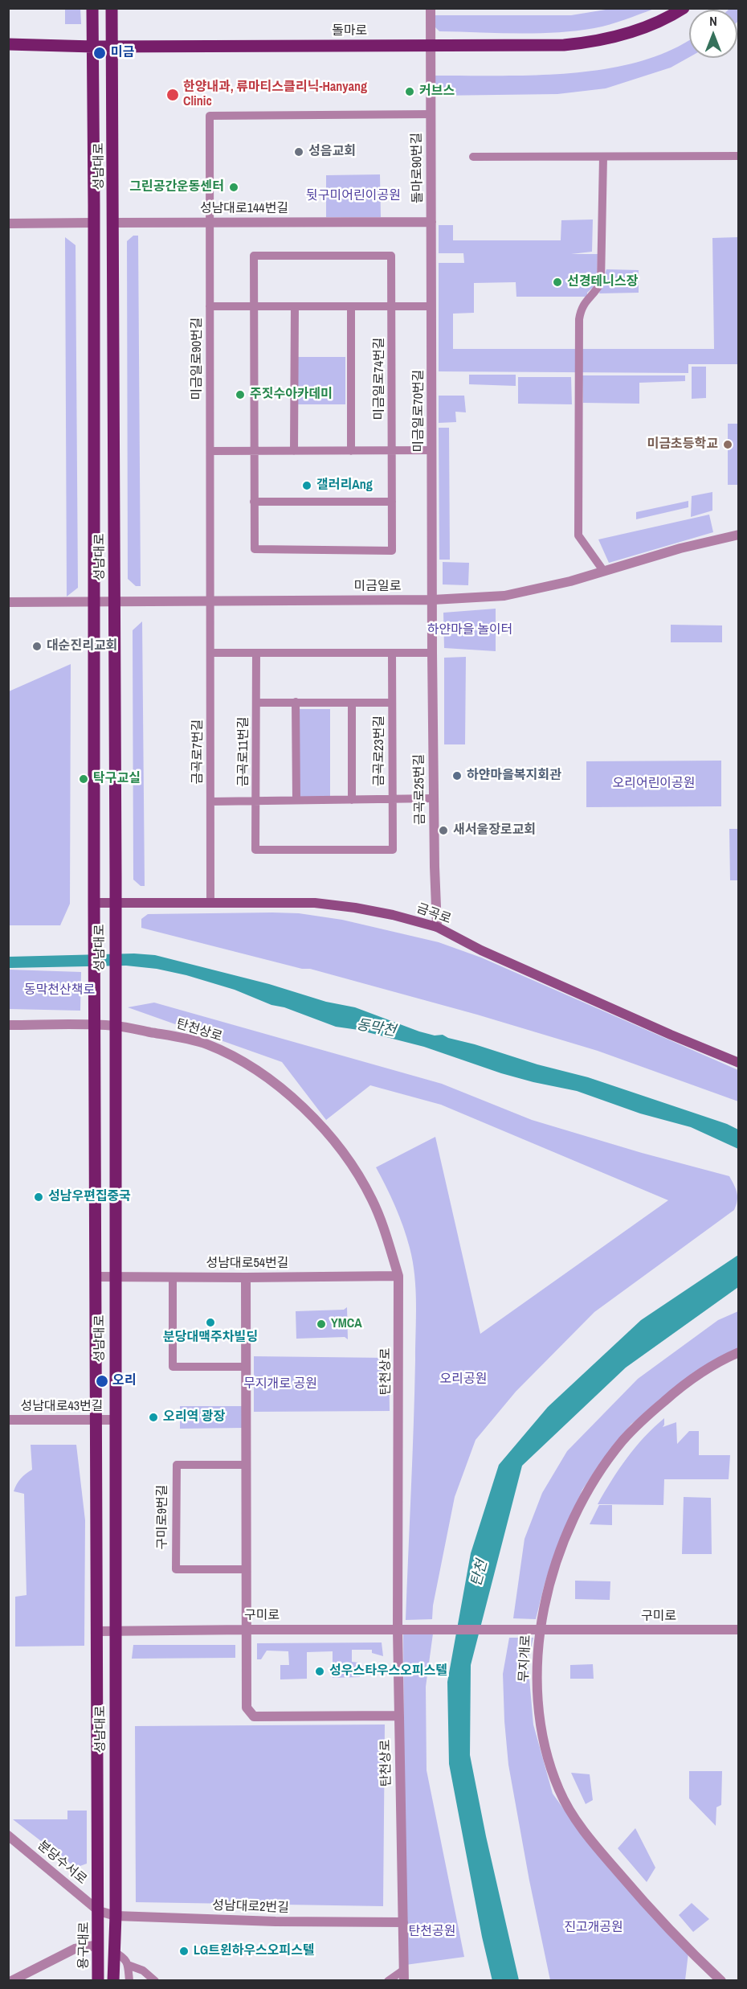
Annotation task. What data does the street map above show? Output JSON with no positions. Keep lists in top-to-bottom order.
{
  "streets": {
    "main road": [
      "돌마로",
      "성남대로",
      "금곡로",
      "용구대로"
    ],
    "street": [
      "돌마로90번길",
      "성남대로144번길",
      "미금일로90번길",
      "미금일로74번길",
      "미금일로70번길",
      "미금일로",
      "금곡로23번길",
      "금곡로7번길",
      "금곡로11번길",
      "금곡로25번길",
      "탄천상로",
      "성남대로54번길",
      "성남대로43번길",
      "구미로9번길",
      "구미로",
      "무지개로",
      "분당수서로",
      "성남대로2번길"
    ]
  },
  "crossings": [
    ["돌마로", "성남대로"],
    ["돌마로", "돌마로90번길"],
    ["성남대로", "성남대로144번길"],
    ["성남대로", "미금일로"],
    ["성남대로", "금곡로"],
    ["성남대로", "탄천상로"],
    ["성남대로", "성남대로54번길"],
    ["성남대로", "성남대로43번길"],
    ["성남대로", "구미로"],
    ["성남대로", "분당수서로"],
    ["성남대로", "성남대로2번길"],
    ["성남대로", "용구대로"],
    ["돌마로90번길", "성남대로144번길"],
    ["돌마로90번길", "미금일로90번길"],
    ["돌마로90번길", "미금일로70번길"],
    ["성남대로144번길", "미금일로90번길"],
    ["성남대로144번길", "미금일로70번길"],
    ["미금일로90번길", "미금일로"],
    ["미금일로90번길", "금곡로7번길"],
    ["미금일로70번길", "미금일로"],
    ["미금일로70번길", "금곡로25번길"],
    ["미금일로", "금곡로7번길"],
    ["미금일로", "금곡로25번길"],
    ["금곡로23번길", "금곡로11번길"],
    ["금곡로7번길", "금곡로11번길"],
    ["금곡로7번길", "금곡로"],
    ["금곡로25번길", "금곡로"],
    ["탄천상로", "성남대로54번길"],
    ["탄천상로", "구미로"],
    ["탄천상로", "성남대로2번길"],
    ["구미로", "무지개로"],
    ["분당수서로", "성남대로2번길"],
    ["분당수서로", "용구대로"],
    ["성남대로2번길", "용구대로"]
  ],
  "water": ["동막천", "탄천"],
  "parks": [
    "뒷구미어린이공원",
    "하얀마을 놀이터",
    "오리어린이공원",
    "동막천산책로",
    "오리공원",
    "무지개로 공원",
    "진고개공원",
    "탄천공원"
  ],
  "places": [
    "미금",
    "커브스",
    "한양내과, 류마티스클리닉-Hanyang Clinic",
    "성음교회",
    "그린공간운동센터",
    "선경테니스장",
    "주짓수아카데미",
    "미금초등학교",
    "갤러리Ang",
    "대순진리교회",
    "하얀마을복지회관",
    "탁구교실",
    "새서울장로교회",
    "성남우편집중국",
    "분당대맥주차빌딩",
    "YMCA",
    "오리",
    "오리역 광장",
    "성우스타우스오피스텔",
    "LG트윈하우스오피스텔"
  ],
  "north": "top"
}
